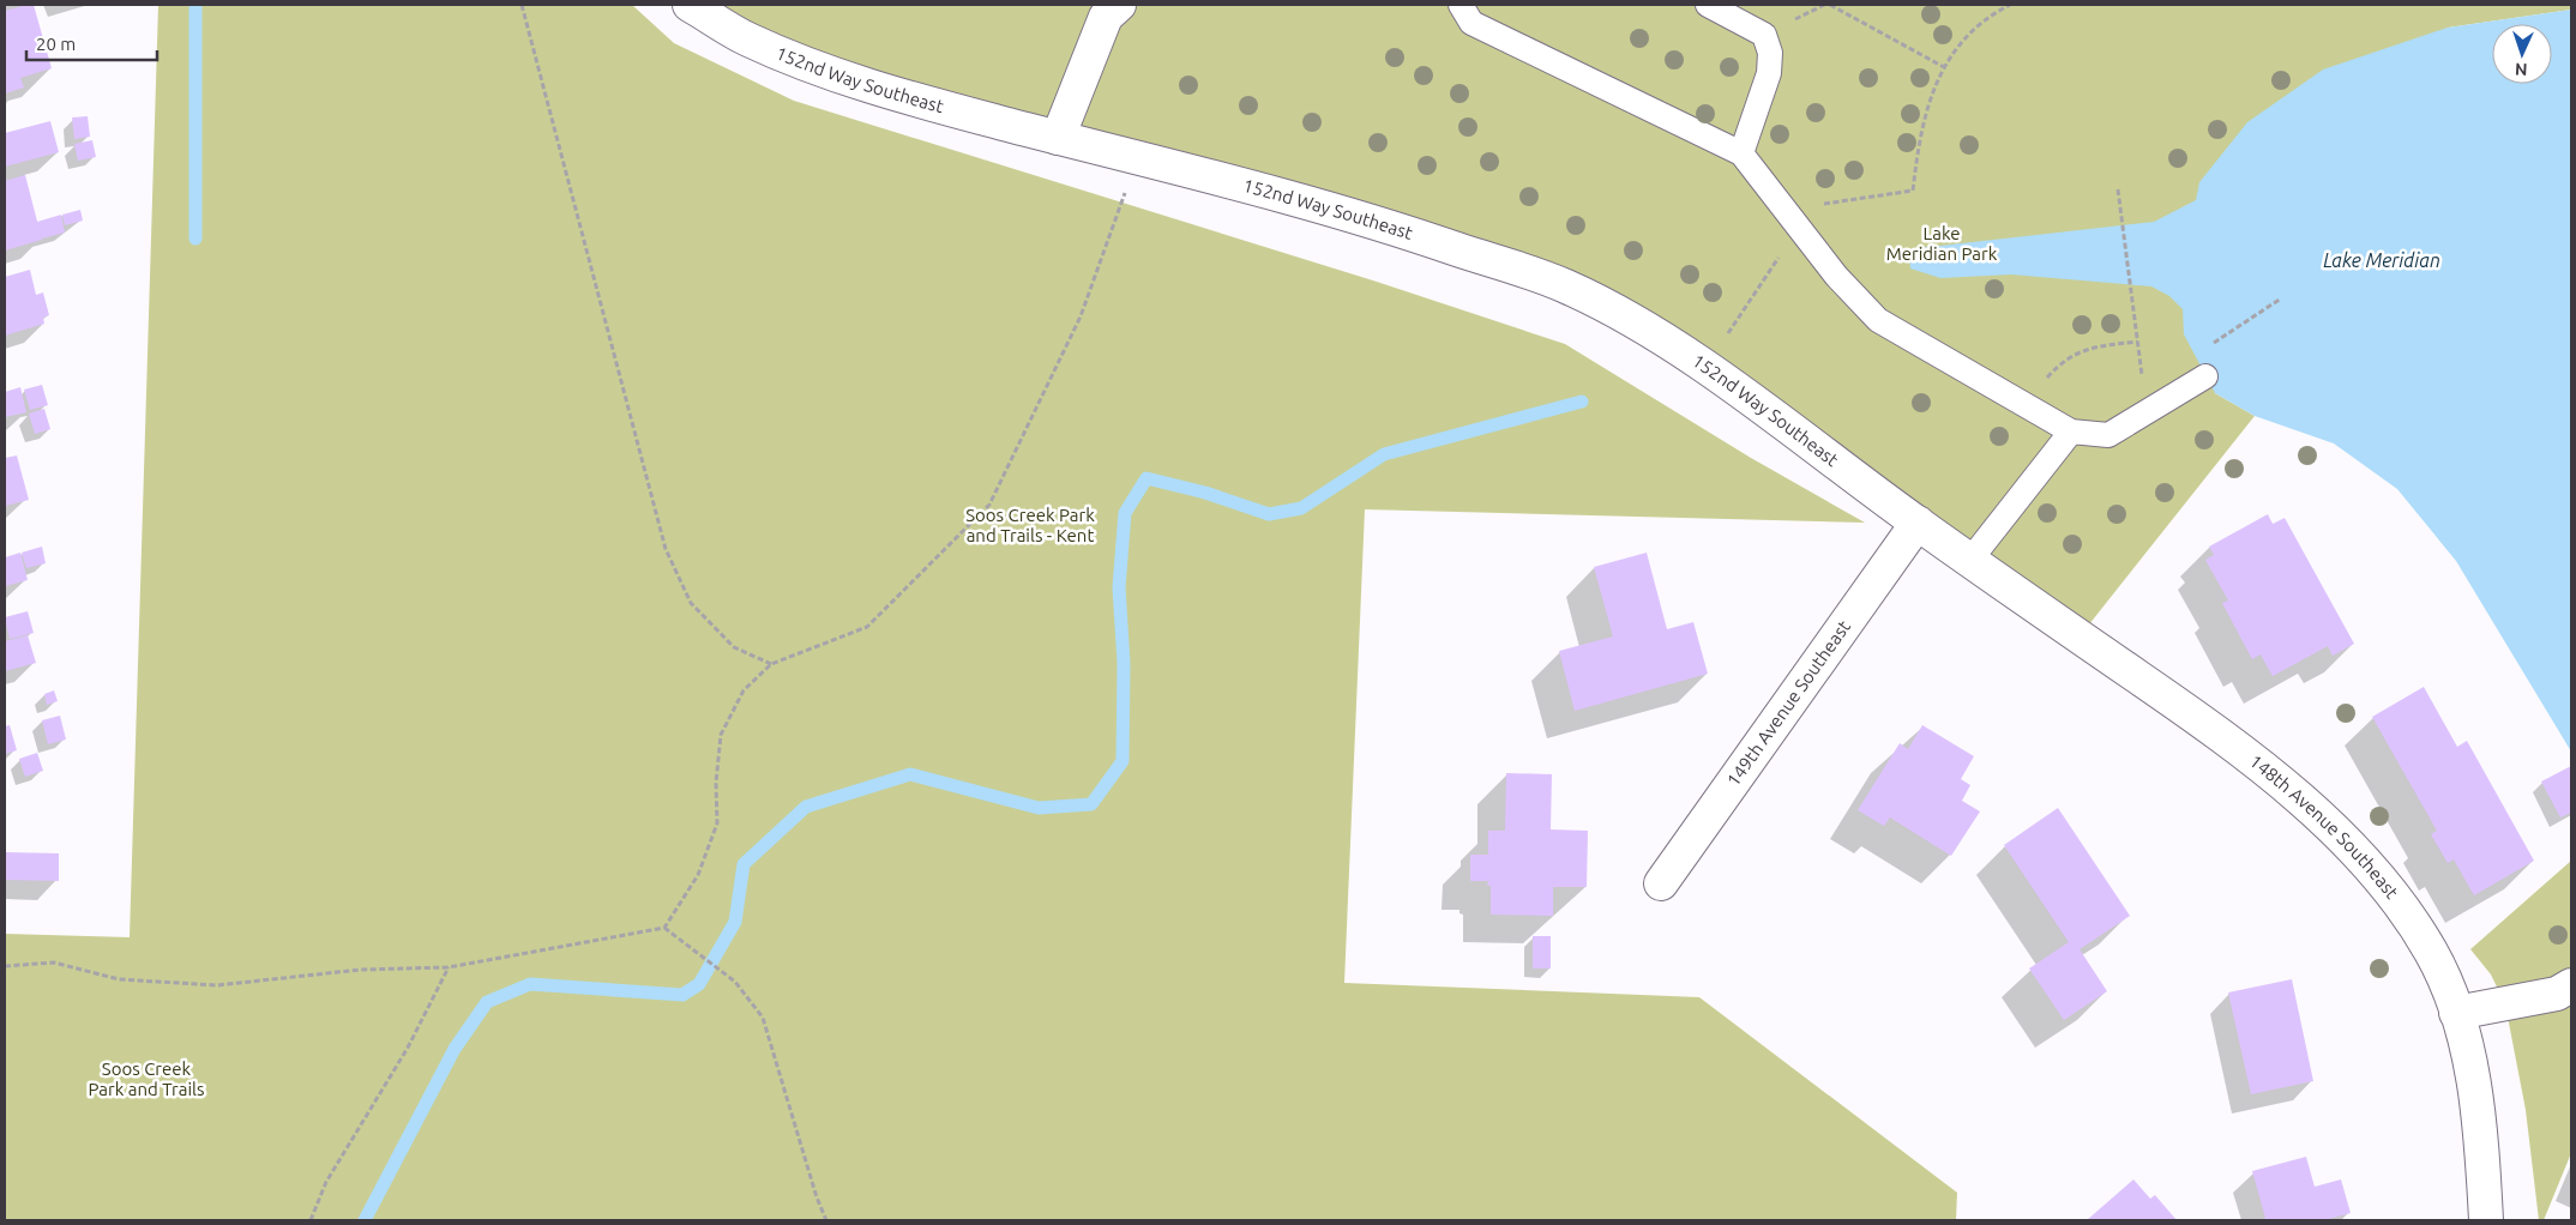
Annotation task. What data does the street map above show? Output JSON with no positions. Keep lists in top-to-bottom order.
{
  "streets": {
    "street": ["152nd Way Southeast", "149th Avenue Southeast", "148th Avenue Southeast"]
  },
  "crossings": [
    ["152nd Way Southeast", "149th Avenue Southeast"],
    ["152nd Way Southeast", "148th Avenue Southeast"],
    ["149th Avenue Southeast", "148th Avenue Southeast"]
  ],
  "water": ["Lake Meridian"],
  "parks": ["Lake Meridian Park", "Soos Creek Park and Trails - Kent", "Soos Creek Park and Trails"],
  "scale_bar": "20 m",
  "north": "bottom"
}
